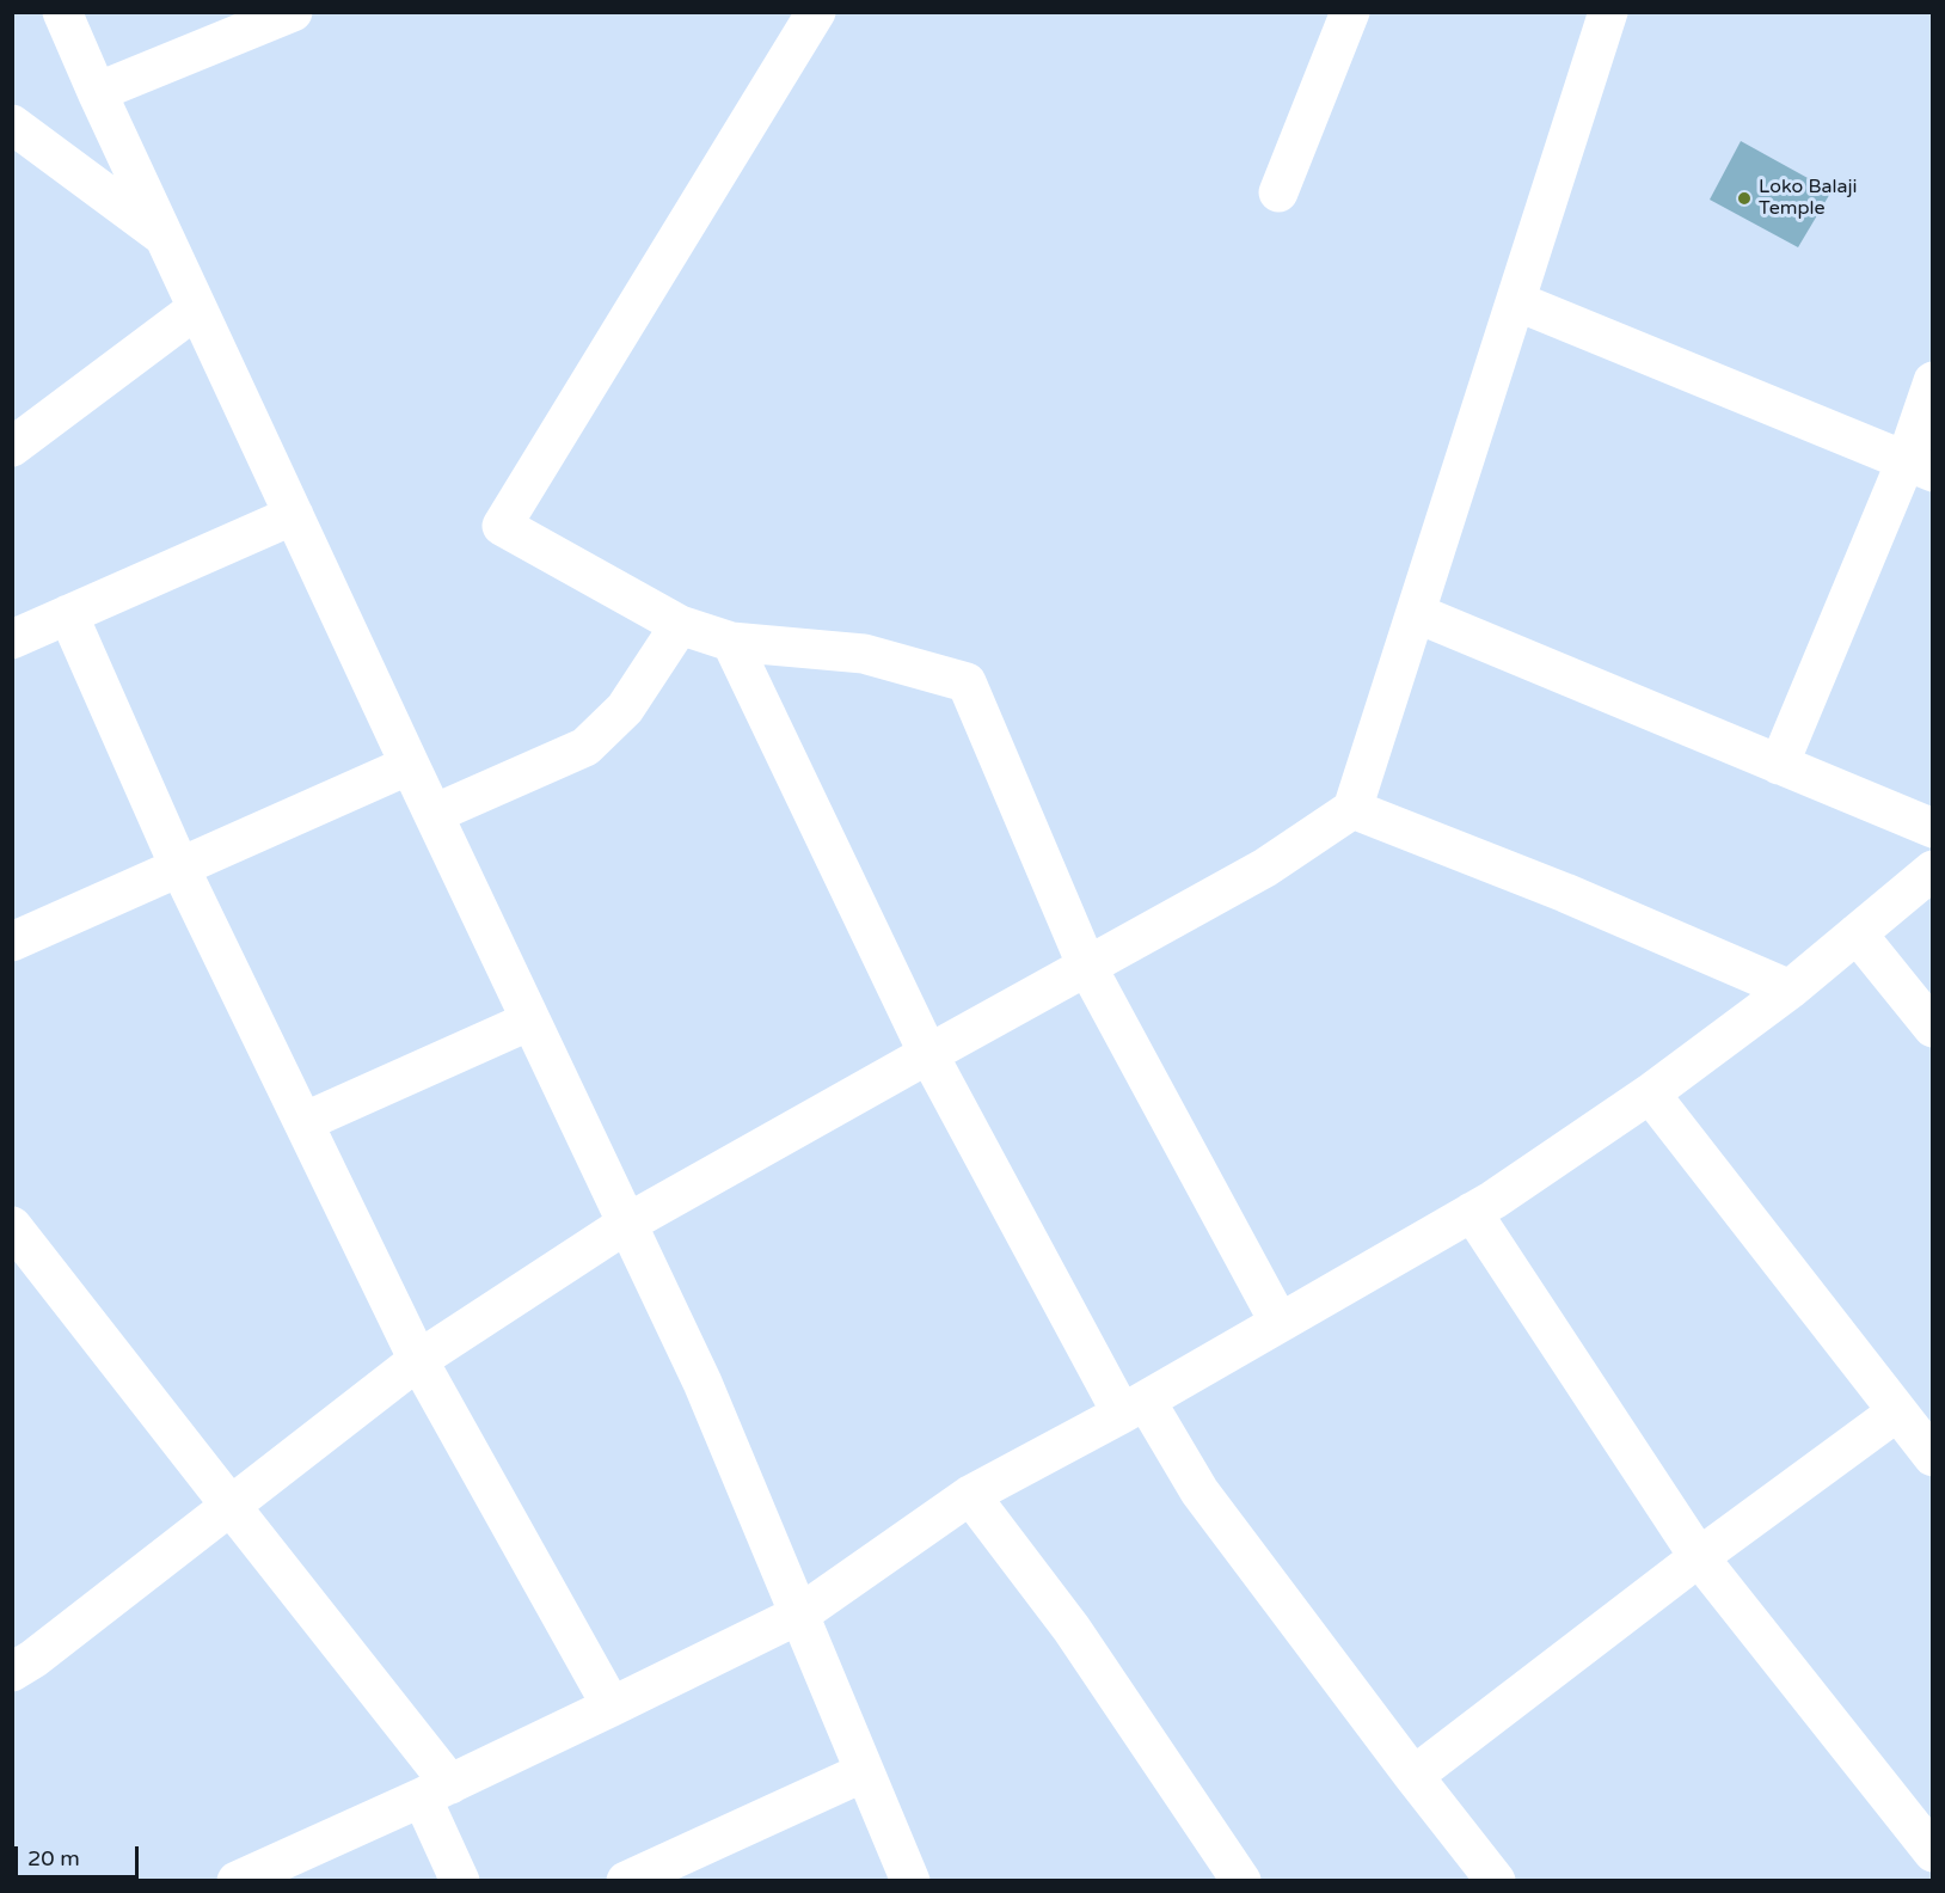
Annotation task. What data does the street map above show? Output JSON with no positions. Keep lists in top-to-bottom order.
{
  "places": ["Loko Balaji Temple"],
  "scale_bar": "20 m"
}
